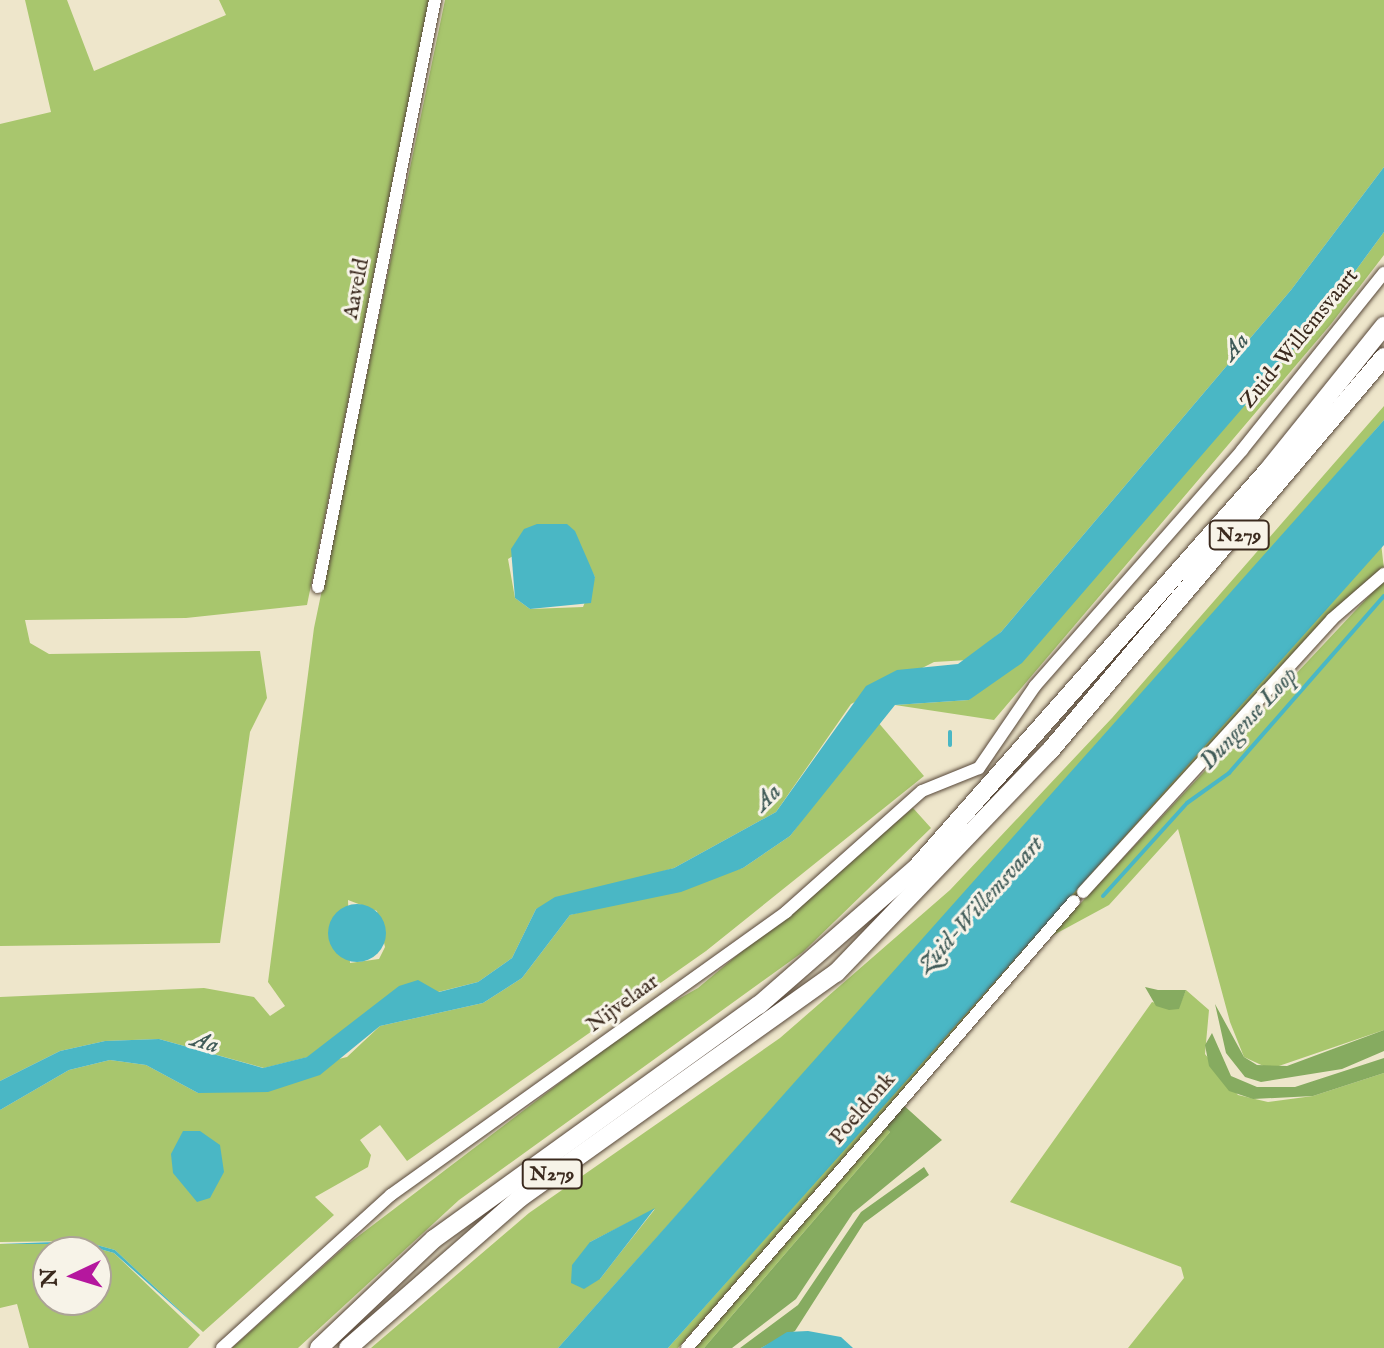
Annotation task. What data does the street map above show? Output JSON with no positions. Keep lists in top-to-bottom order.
{
  "streets": {
    "highway": ["N279"],
    "street": [
      "Aaveld",
      "Zuid-Willemsvaart",
      "Nijvelaar",
      "Poeldonk"
    ]
  },
  "crossings": [
    ["Zuid-Willemsvaart", "Nijvelaar"]
  ],
  "water": ["Aa", "Dungense Loop", "Zuid-Willemsvaart"],
  "north": "left"
}
